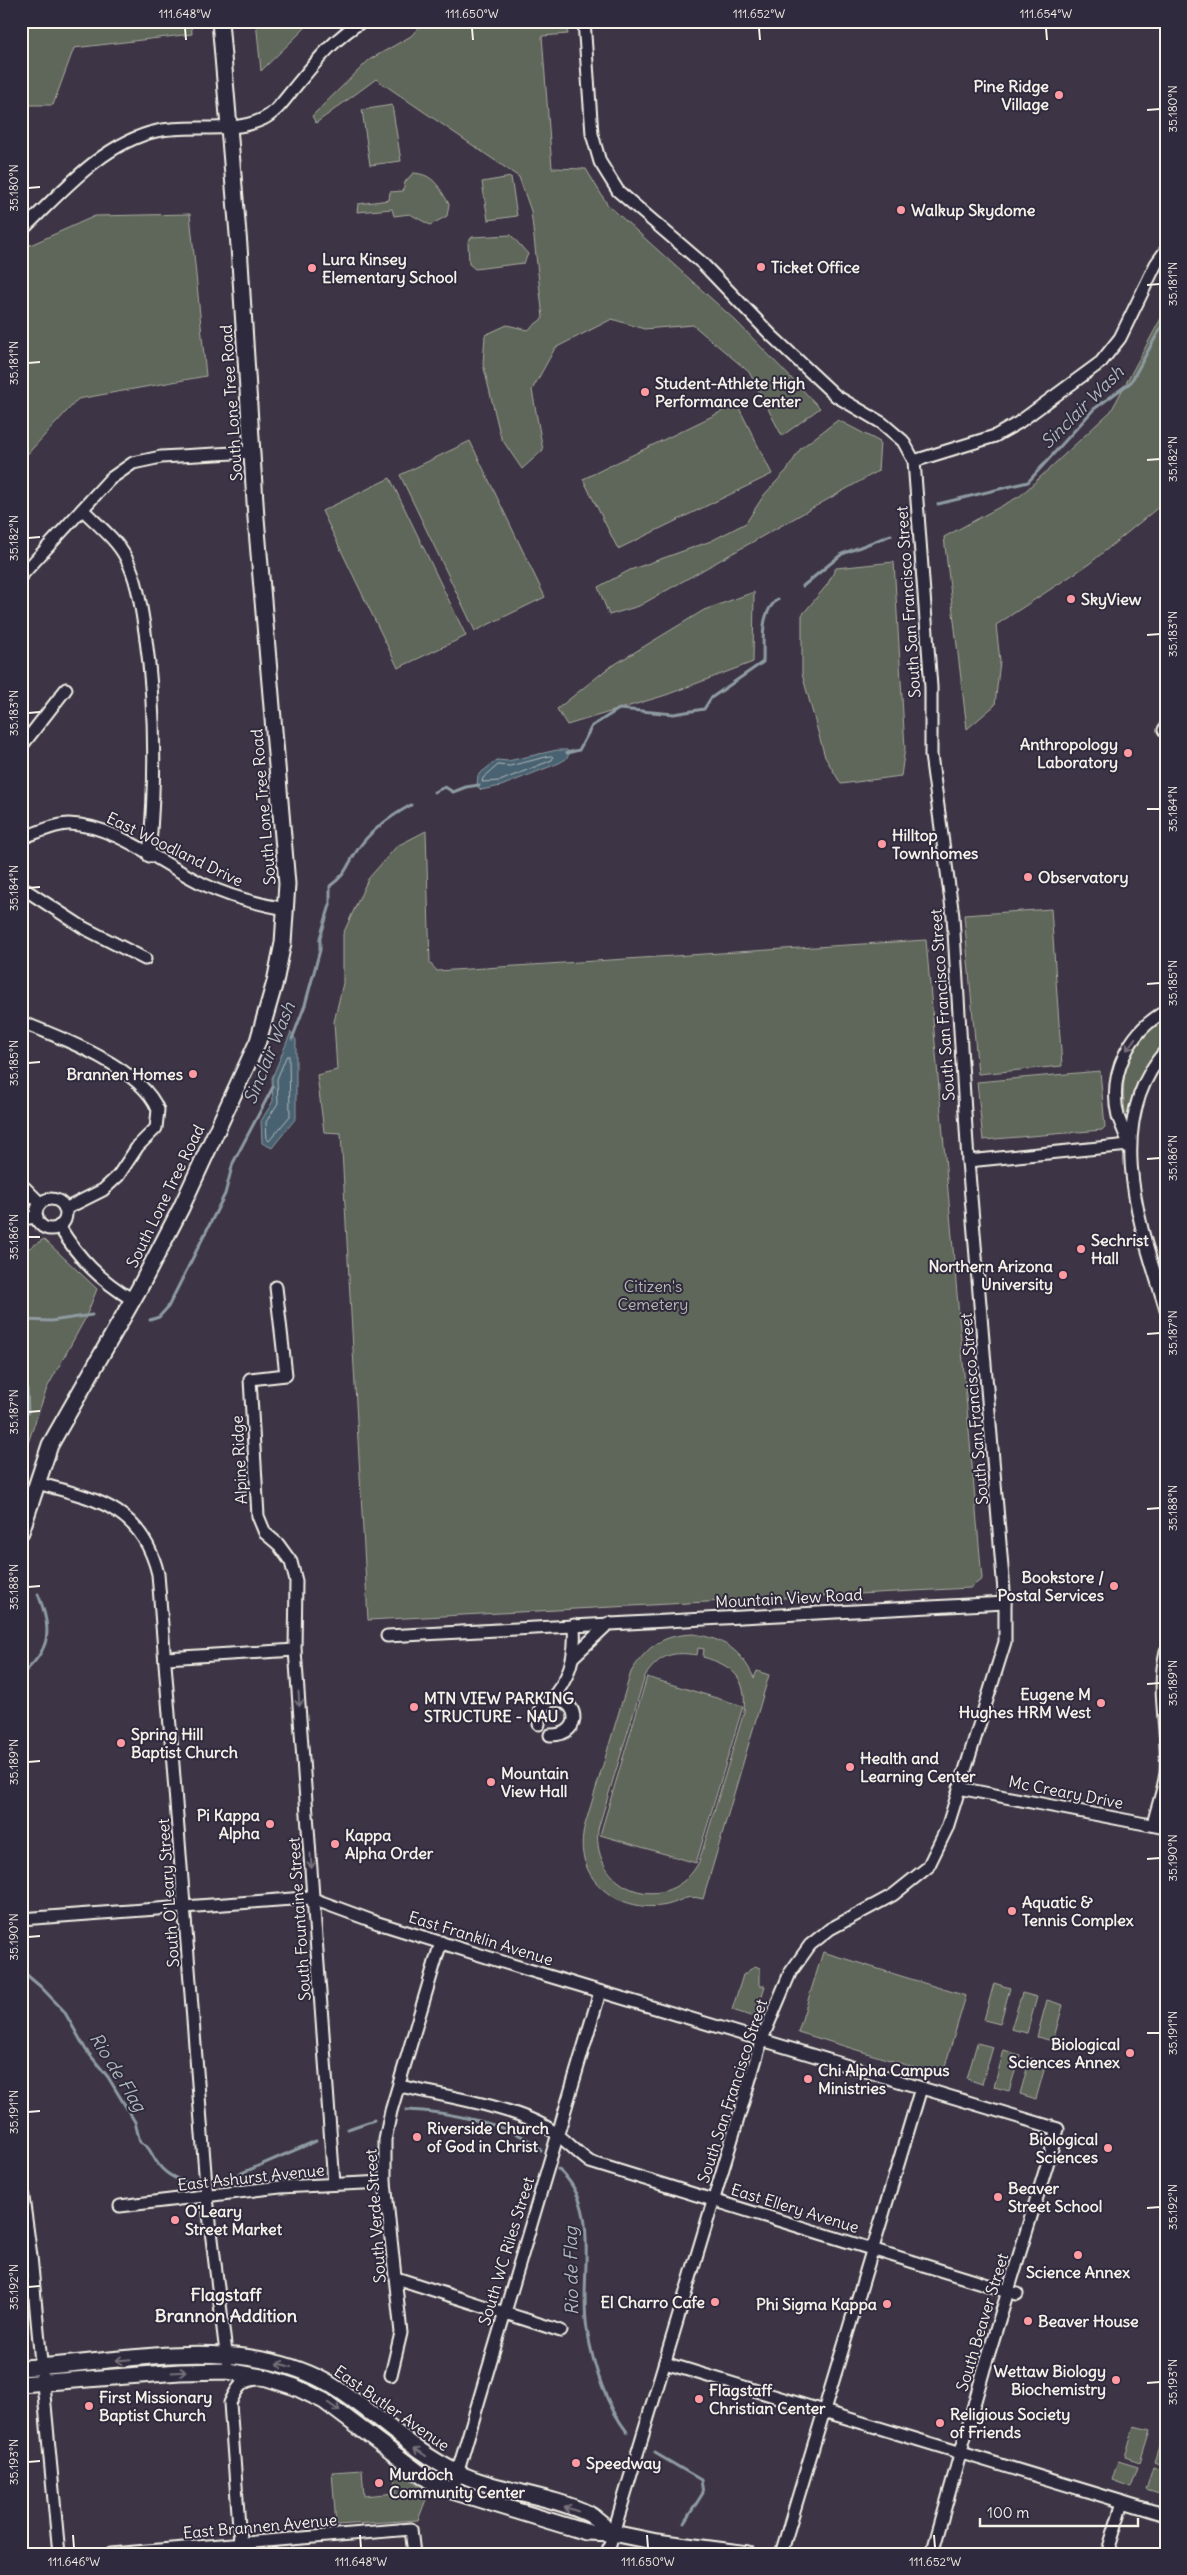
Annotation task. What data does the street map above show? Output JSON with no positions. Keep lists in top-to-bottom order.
{
  "streets": {
    "main road": ["South Lone Tree Road", "East Butler Avenue"],
    "street": [
      "South San Francisco Street",
      "East Woodland Drive",
      "Alpine Ridge",
      "Mountain View Road",
      "Mc Creary Drive",
      "South O'Leary Street",
      "South Fountaine Street",
      "East Franklin Avenue",
      "East Ashurst Avenue",
      "East Ellery Avenue",
      "South Verde Street",
      "South WC Riles Street",
      "South Beaver Street",
      "East Brannen Avenue"
    ]
  },
  "crossings": [
    ["South Lone Tree Road", "East Woodland Drive"],
    ["South Lone Tree Road", "South O'Leary Street"],
    ["South San Francisco Street", "Mountain View Road"],
    ["South San Francisco Street", "Mc Creary Drive"],
    ["South San Francisco Street", "East Franklin Avenue"],
    ["South San Francisco Street", "East Ellery Avenue"],
    ["South San Francisco Street", "East Butler Avenue"],
    ["Alpine Ridge", "South Fountaine Street"],
    ["South O'Leary Street", "East Franklin Avenue"],
    ["South O'Leary Street", "East Ashurst Avenue"],
    ["South O'Leary Street", "East Butler Avenue"],
    ["South Fountaine Street", "East Franklin Avenue"],
    ["South Fountaine Street", "East Ashurst Avenue"],
    ["East Franklin Avenue", "South Verde Street"],
    ["East Franklin Avenue", "South WC Riles Street"],
    ["East Franklin Avenue", "South Beaver Street"],
    ["East Ashurst Avenue", "South Verde Street"],
    ["East Ellery Avenue", "South Verde Street"],
    ["East Ellery Avenue", "South WC Riles Street"],
    ["East Ellery Avenue", "South Beaver Street"],
    ["South WC Riles Street", "East Butler Avenue"]
  ],
  "one_way": ["South Fountaine Street"],
  "districts": ["Flagstaff Brannon Addition"],
  "water": ["Sinclair Wash", "Rio de Flag"],
  "parks": ["Citizen's Cemetery"],
  "places": [
    "Pine Ridge Village",
    "Walkup Skydome",
    "Ticket Office",
    "Lura Kinsey Elementary School",
    "Student-Athlete High Performance Center",
    "SkyView",
    "Anthropology Laboratory",
    "Hilltop Townhomes",
    "Observatory",
    "Brannen Homes",
    "Sechrist Hall",
    "Northern Arizona University",
    "Bookstore / Postal Services",
    "Eugene M Hughes HRM West",
    "MTN VIEW PARKING STRUCTURE - NAU",
    "Spring Hill Baptist Church",
    "Health and Learning Center",
    "Mountain View Hall",
    "Pi Kappa Alpha",
    "Kappa Alpha Order",
    "Aquatic & Tennis Complex",
    "Biological Sciences Annex",
    "Chi Alpha Campus Ministries",
    "Riverside Church of God in Christ",
    "Biological Sciences",
    "Beaver Street School",
    "O'Leary Street Market",
    "Science Annex",
    "El Charro Cafe",
    "Phi Sigma Kappa",
    "Beaver House",
    "Wettaw Biology Biochemistry",
    "Flagstaff Christian Center",
    "First Missionary Baptist Church",
    "Religious Society of Friends",
    "Speedway",
    "Murdoch Community Center"
  ],
  "scale_bar": "100 m",
  "coordinates": [
    "111.648°W",
    "111.650°W",
    "111.652°W",
    "111.654°W",
    "35.180°N",
    "35.181°N",
    "35.182°N",
    "35.183°N",
    "35.184°N",
    "35.185°N",
    "35.186°N",
    "35.187°N",
    "35.188°N",
    "35.189°N",
    "35.190°N",
    "35.191°N",
    "35.192°N",
    "35.193°N",
    "111.646°W"
  ]
}
